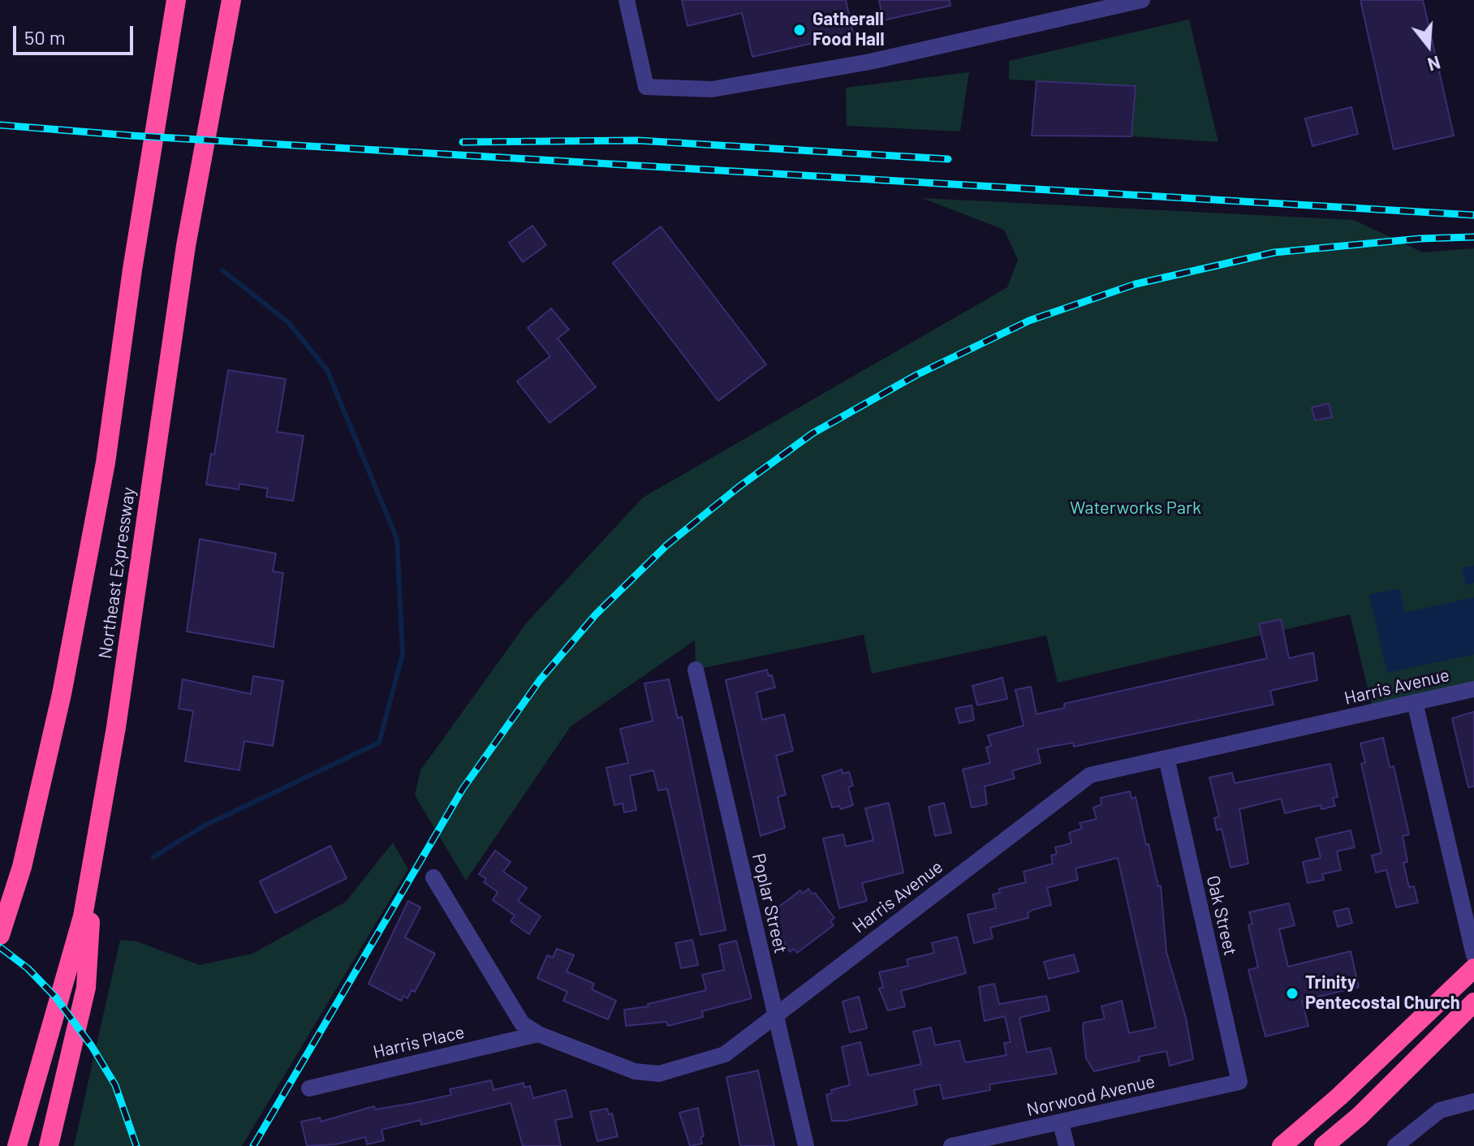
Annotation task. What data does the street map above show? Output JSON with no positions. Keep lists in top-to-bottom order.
{
  "streets": {
    "highway": ["Northeast Expressway"],
    "street": [
      "Harris Avenue",
      "Poplar Street",
      "Oak Street",
      "Harris Place",
      "Norwood Avenue"
    ]
  },
  "crossings": [
    ["Harris Avenue", "Poplar Street"],
    ["Harris Avenue", "Oak Street"],
    ["Harris Avenue", "Harris Place"],
    ["Oak Street", "Norwood Avenue"]
  ],
  "parks": ["Waterworks Park"],
  "places": ["Gatherall Food Hall", "Trinity Pentecostal Church"],
  "scale_bar": "50 m",
  "north": "bottom"
}
